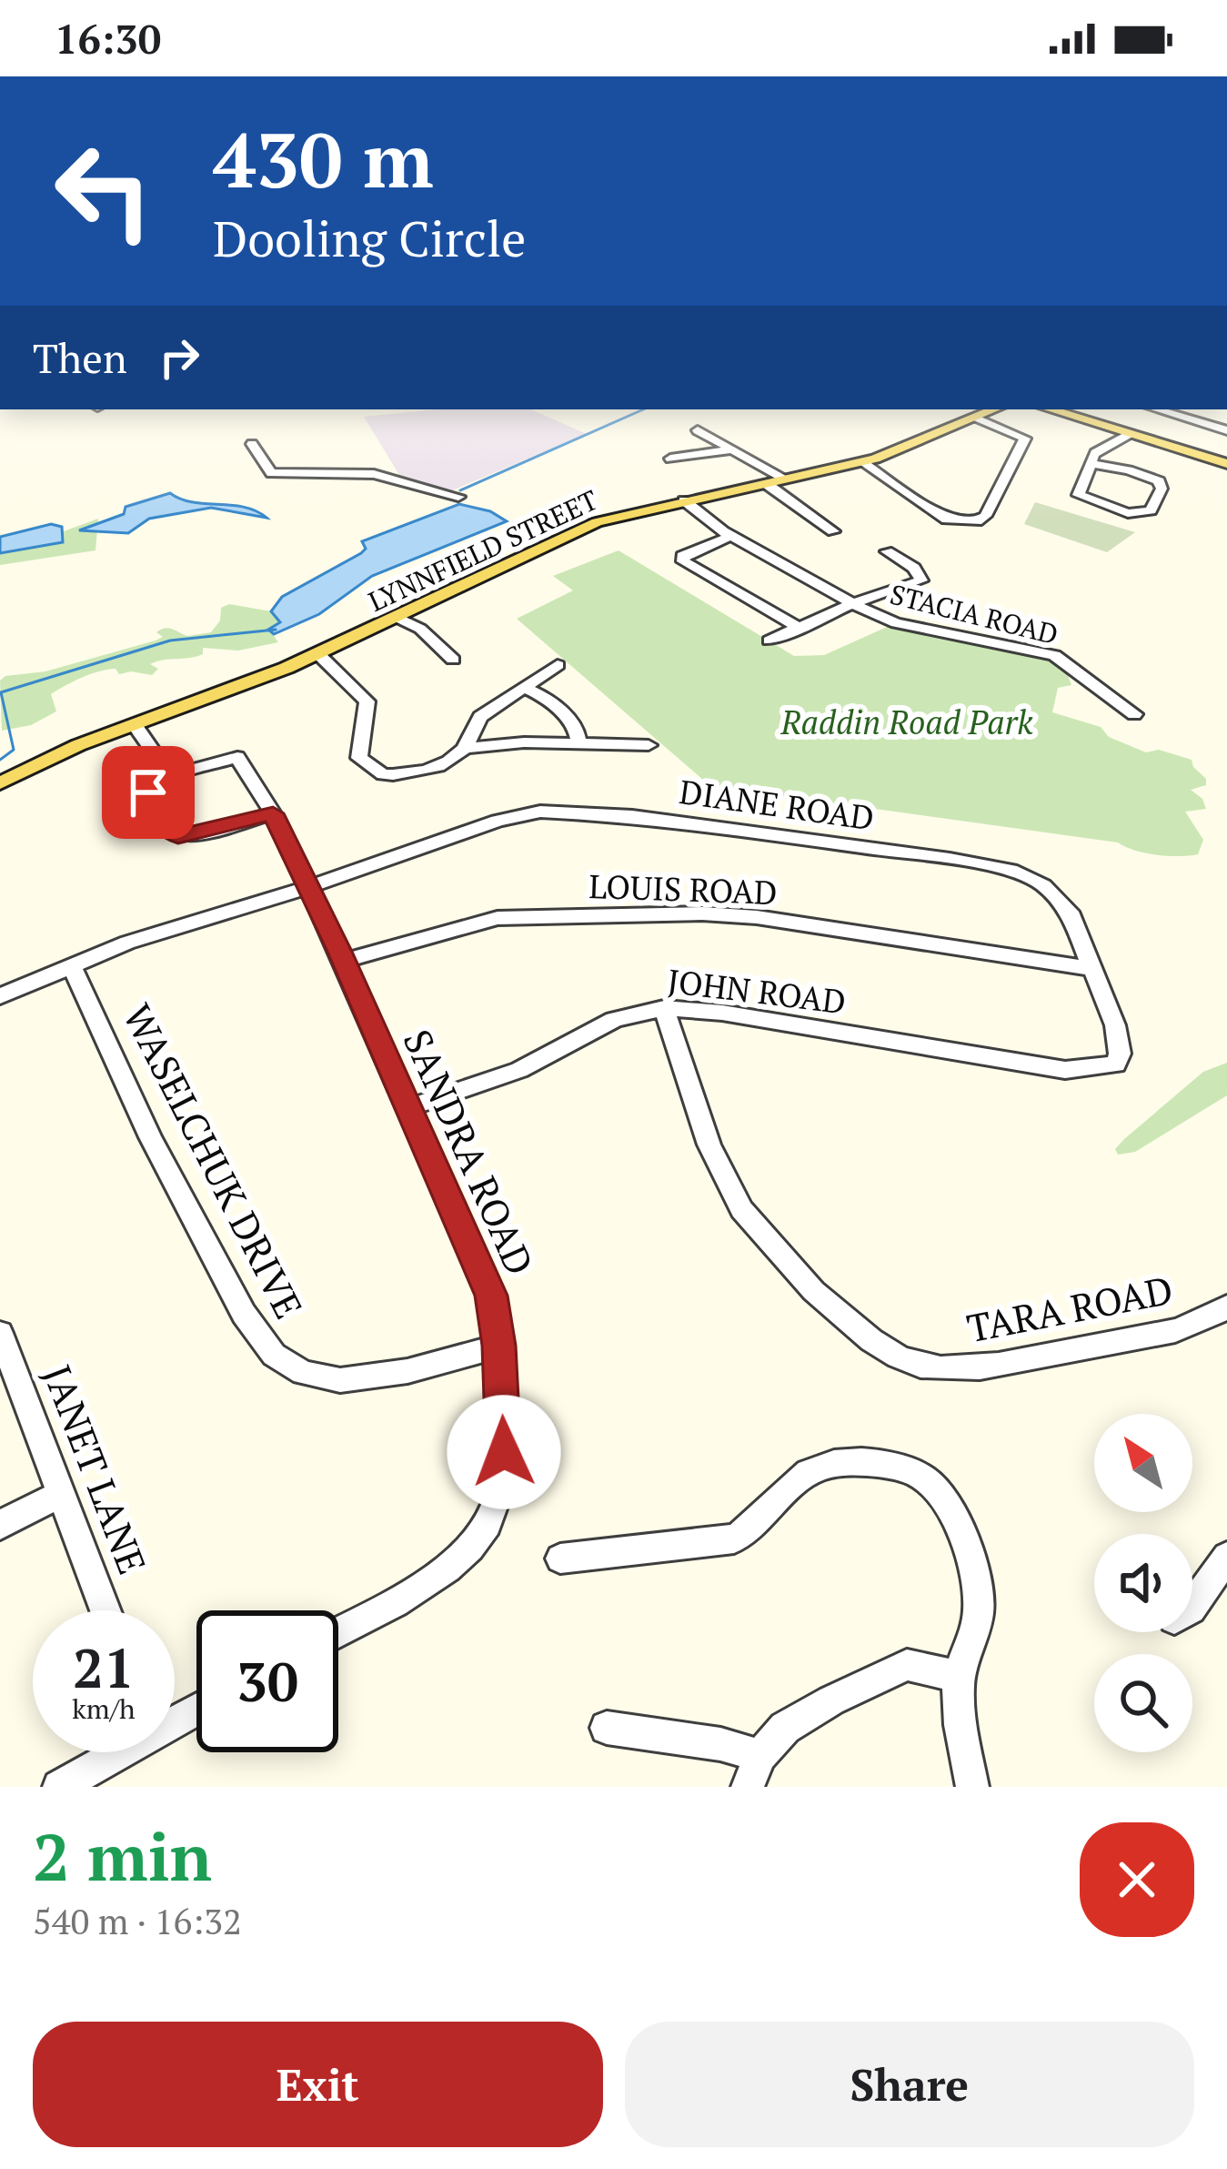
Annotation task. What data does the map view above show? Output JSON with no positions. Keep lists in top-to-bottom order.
{
  "streets": {
    "main road": ["LYNNFIELD STREET"],
    "street": [
      "STACIA ROAD",
      "DIANE ROAD",
      "LOUIS ROAD",
      "JOHN ROAD",
      "SANDRA ROAD",
      "WASELCHUK DRIVE",
      "TARA ROAD",
      "JANET LANE"
    ]
  },
  "crossings": [
    ["LYNNFIELD STREET", "STACIA ROAD"],
    ["DIANE ROAD", "LOUIS ROAD"],
    ["DIANE ROAD", "JOHN ROAD"],
    ["DIANE ROAD", "SANDRA ROAD"],
    ["DIANE ROAD", "WASELCHUK DRIVE"],
    ["LOUIS ROAD", "SANDRA ROAD"],
    ["JOHN ROAD", "SANDRA ROAD"],
    ["JOHN ROAD", "TARA ROAD"],
    ["SANDRA ROAD", "WASELCHUK DRIVE"]
  ],
  "parks": ["Raddin Road Park"],
  "north": "top left",
  "page": {
    "status": "16:30",
    "turn": ["430 m", "Dooling Circle"],
    "then": "Then",
    "speed": "21 km/h",
    "limit": "30",
    "heading": ["2 min", "540 m · 16:32"],
    "buttons": ["Exit", "Share"]
  }
}
